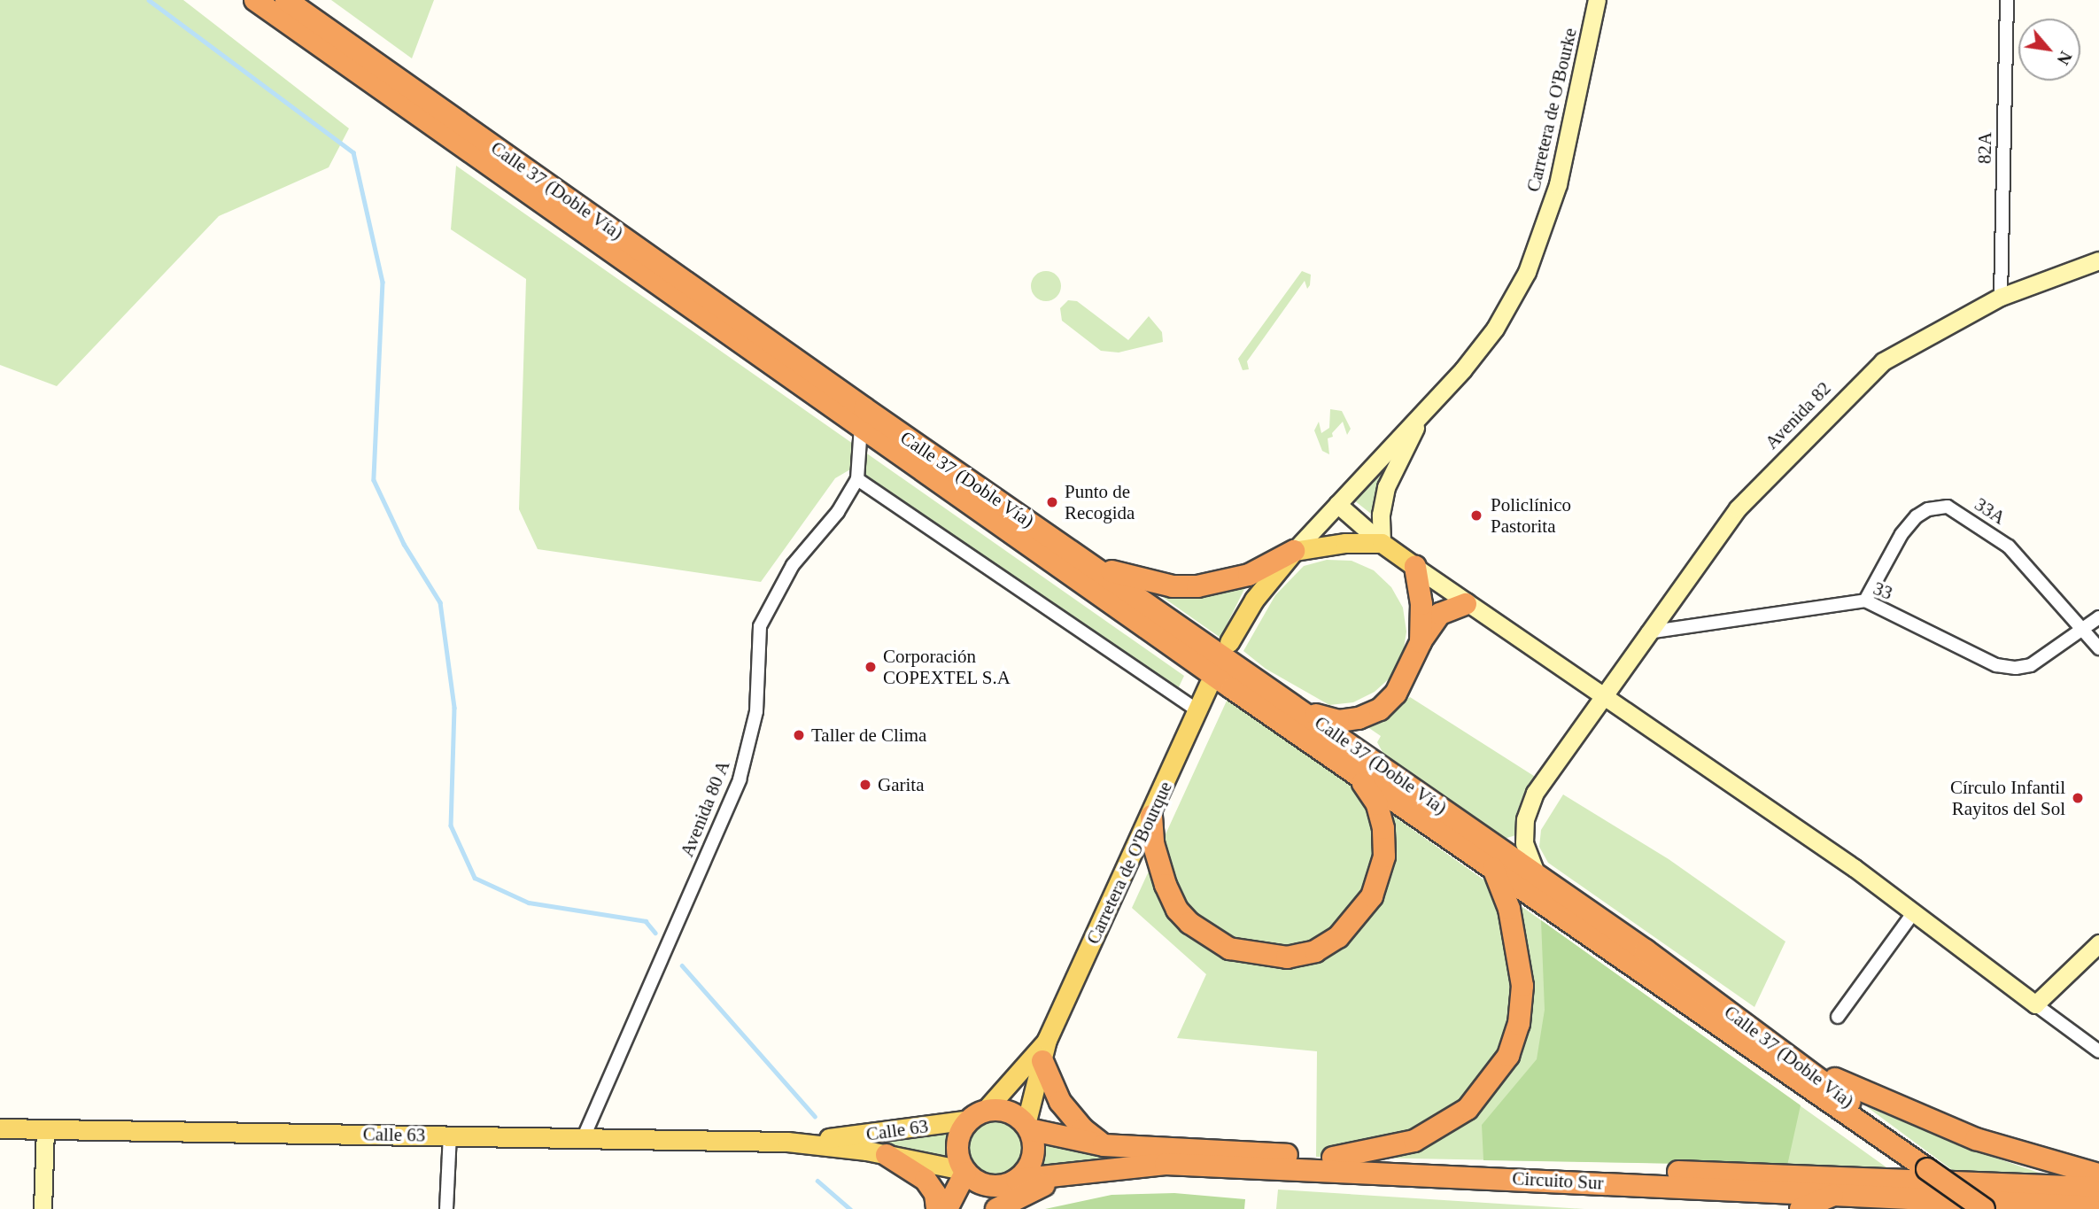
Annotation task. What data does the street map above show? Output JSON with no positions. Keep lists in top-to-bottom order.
{
  "streets": {
    "highway": ["Calle 37 (Doble Vía)", "Circuito Sur"],
    "main road": ["Carretera de O'Bourque", "Calle 63"],
    "street": [
      "Carretera de O'Bourke",
      "82A",
      "Avenida 82",
      "33A",
      "33",
      "Avenida 80 A"
    ]
  },
  "crossings": [
    ["82A", "Avenida 82"],
    ["Calle 37 (Doble Vía)", "Avenida 82"],
    ["Calle 37 (Doble Vía)", "Avenida 80 A"],
    ["Avenida 82", "33"],
    ["33A", "33"],
    ["Avenida 80 A", "Calle 63"],
    ["Carretera de O'Bourque", "Calle 63"],
    ["Carretera de O'Bourque", "Circuito Sur"],
    ["Calle 63", "Circuito Sur"]
  ],
  "places": [
    "Punto de Recogida",
    "Policlínico Pastorita",
    "Corporación COPEXTEL S.A",
    "Taller de Clima",
    "Garita",
    "Círculo Infantil Rayitos del Sol"
  ],
  "north": "bottom right"
}
